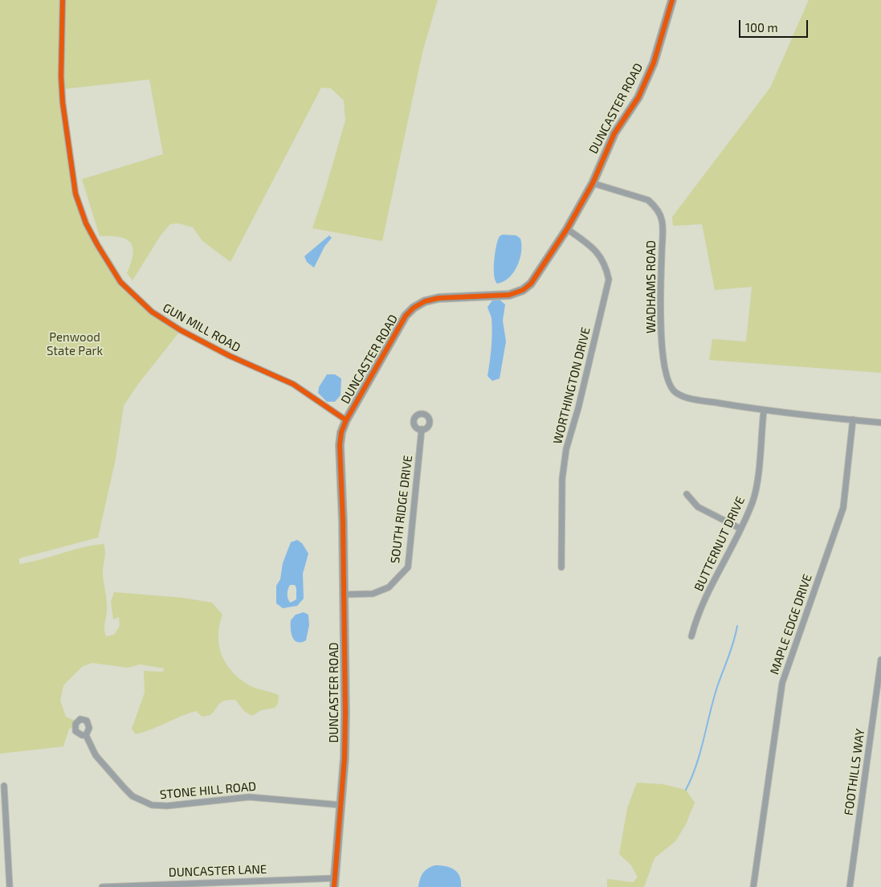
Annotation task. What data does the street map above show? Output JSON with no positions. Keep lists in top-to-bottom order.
{
  "streets": {
    "street": [
      "DUNCASTER ROAD",
      "WADHAMS ROAD",
      "GUN MILL ROAD",
      "WORTHINGTON DRIVE",
      "SOUTH RIDGE DRIVE",
      "BUTTERNUT DRIVE",
      "MAPLE EDGE DRIVE",
      "FOOTHILLS WAY",
      "STONE HILL ROAD",
      "DUNCASTER LANE"
    ]
  },
  "crossings": [
    ["DUNCASTER ROAD", "WADHAMS ROAD"],
    ["DUNCASTER ROAD", "GUN MILL ROAD"],
    ["DUNCASTER ROAD", "WORTHINGTON DRIVE"],
    ["DUNCASTER ROAD", "SOUTH RIDGE DRIVE"],
    ["DUNCASTER ROAD", "STONE HILL ROAD"],
    ["DUNCASTER ROAD", "DUNCASTER LANE"],
    ["WADHAMS ROAD", "BUTTERNUT DRIVE"],
    ["WADHAMS ROAD", "MAPLE EDGE DRIVE"]
  ],
  "parks": ["Penwood State Park"],
  "scale_bar": "100 m"
}
